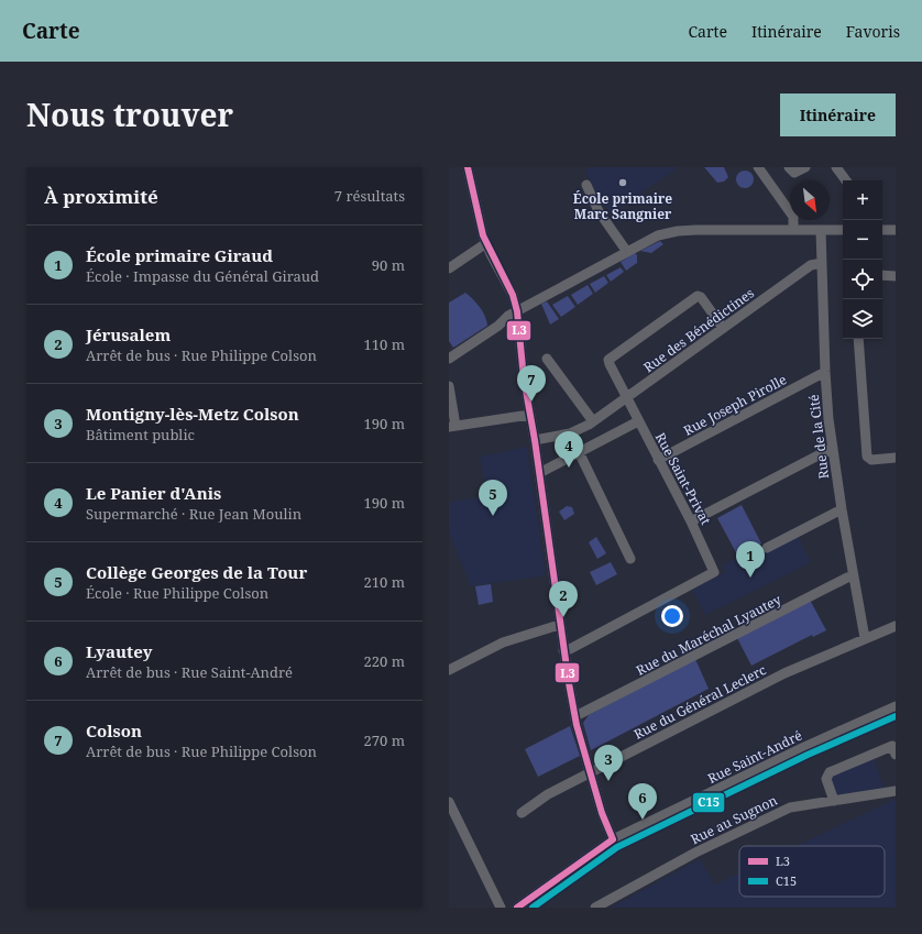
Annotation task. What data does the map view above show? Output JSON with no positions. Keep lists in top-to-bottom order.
{
  "streets": {
    "street": [
      "Rue des Bénédictines",
      "Rue Joseph Pirolle",
      "Rue de la Cité",
      "Rue Saint-Privat",
      "Rue du Maréchal Lyautey",
      "Rue du Général Leclerc",
      "Rue Saint-André",
      "Rue au Sugnon"
    ]
  },
  "crossings": [
    ["Rue des Bénédictines", "Rue de la Cité"],
    ["Rue des Bénédictines", "Rue Saint-Privat"],
    ["Rue Joseph Pirolle", "Rue de la Cité"],
    ["Rue Joseph Pirolle", "Rue Saint-Privat"],
    ["Rue de la Cité", "Rue du Maréchal Lyautey"],
    ["Rue de la Cité", "Rue du Général Leclerc"]
  ],
  "places": ["École primaire Marc Sangnier"],
  "lines": ["transit line L3", "transit line C15"],
  "legend": ["L3", "C15"],
  "north": "bottom right",
  "page": {
    "header": "Carte",
    "nav": ["Carte", "Itinéraire", "Favoris"],
    "title": "Nous trouver",
    "buttons": "Itinéraire",
    "heading": ["À proximité", "7 résultats"],
    "map_buttons": ["+", "−"],
    "list": [
      {
        "mark": "1",
        "name": "École primaire Giraud",
        "note": "École · Impasse du Général Giraud",
        "value": "90 m"
      },
      {
        "mark": "2",
        "name": "Jérusalem",
        "note": "Arrêt de bus · Rue Philippe Colson",
        "value": "110 m"
      },
      {
        "mark": "3",
        "name": "Montigny-lès-Metz Colson",
        "note": "Bâtiment public",
        "value": "190 m"
      },
      {
        "mark": "4",
        "name": "Le Panier d'Anis",
        "note": "Supermarché · Rue Jean Moulin",
        "value": "190 m"
      },
      {
        "mark": "5",
        "name": "Collège Georges de la Tour",
        "note": "École · Rue Philippe Colson",
        "value": "210 m"
      },
      {
        "mark": "6",
        "name": "Lyautey",
        "note": "Arrêt de bus · Rue Saint-André",
        "value": "220 m"
      },
      {
        "mark": "7",
        "name": "Colson",
        "note": "Arrêt de bus · Rue Philippe Colson",
        "value": "270 m"
      }
    ],
    "pins": [
      "7",
      "4",
      "5",
      "1",
      "2",
      "3",
      "6"
    ]
  }
}
